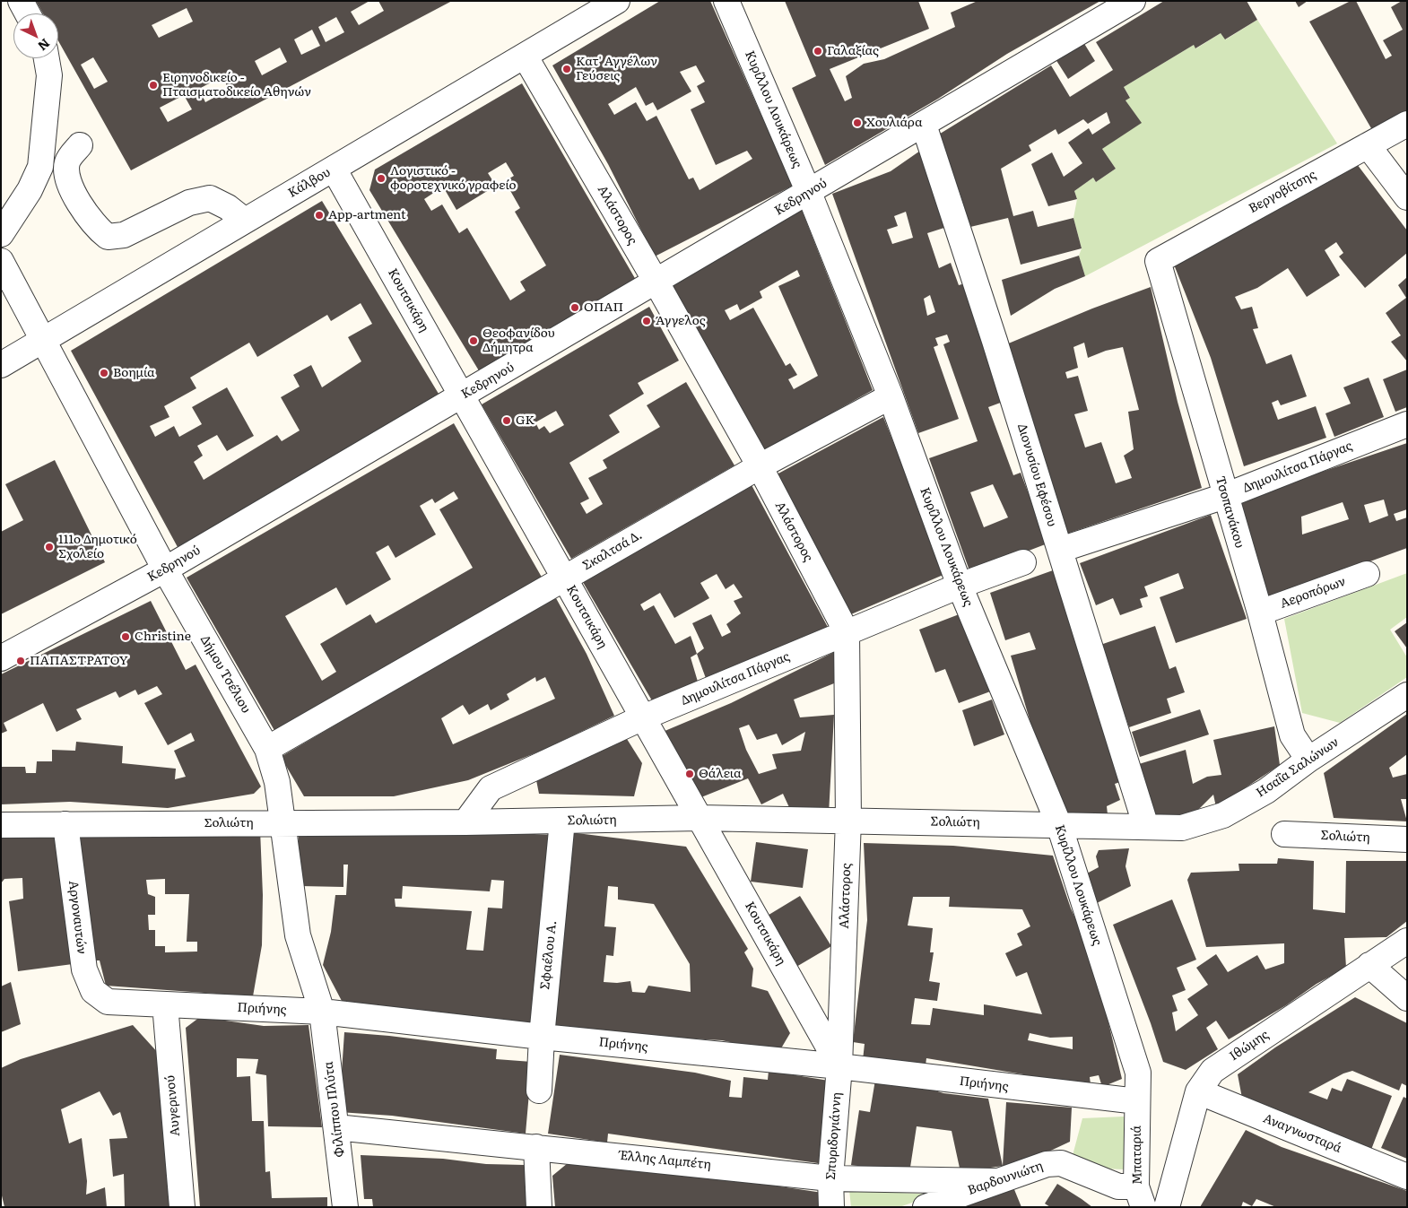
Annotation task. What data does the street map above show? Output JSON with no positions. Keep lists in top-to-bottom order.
{
  "streets": {
    "street": [
      "Κυρίλλου Λουκάρεως",
      "Κάλβου",
      "Βεργοβίτσης",
      "Κεδρηνού",
      "Αλάστορος",
      "Κουτσικάρη",
      "Δημουλίτσα Πάργας",
      "Διονυσίου Εφέσου",
      "Τσοπανάκου",
      "Σκαλτσά Δ.",
      "Αεροπόρων",
      "Δήμου Τσέλιου",
      "Ησαΐα Σαλώνων",
      "Σολιώτη",
      "Αργοναυτών",
      "Σφαέλου Α.",
      "Πριήνης",
      "Ιθώμης",
      "Αυγερινού",
      "Φιλίππου Πλύτα",
      "Αναγνωσταρά",
      "Σπυριδογιάννη",
      "Μπαταριά",
      "Έλλης Λαμπέτη",
      "Βαρδουνιώτη"
    ]
  },
  "crossings": [
    ["Κυρίλλου Λουκάρεως", "Κεδρηνού"],
    ["Κυρίλλου Λουκάρεως", "Δημουλίτσα Πάργας"],
    ["Κυρίλλου Λουκάρεως", "Σκαλτσά Δ."],
    ["Κυρίλλου Λουκάρεως", "Σολιώτη"],
    ["Κυρίλλου Λουκάρεως", "Πριήνης"],
    ["Κυρίλλου Λουκάρεως", "Μπαταριά"],
    ["Κάλβου", "Αλάστορος"],
    ["Κάλβου", "Κουτσικάρη"],
    ["Κάλβου", "Δήμου Τσέλιου"],
    ["Βεργοβίτσης", "Τσοπανάκου"],
    ["Κεδρηνού", "Αλάστορος"],
    ["Κεδρηνού", "Κουτσικάρη"],
    ["Κεδρηνού", "Διονυσίου Εφέσου"],
    ["Κεδρηνού", "Δήμου Τσέλιου"],
    ["Αλάστορος", "Κουτσικάρη"],
    ["Αλάστορος", "Δημουλίτσα Πάργας"],
    ["Αλάστορος", "Σκαλτσά Δ."],
    ["Αλάστορος", "Σολιώτη"],
    ["Αλάστορος", "Πριήνης"],
    ["Αλάστορος", "Σπυριδογιάννη"],
    ["Κουτσικάρη", "Δημουλίτσα Πάργας"],
    ["Κουτσικάρη", "Σκαλτσά Δ."],
    ["Κουτσικάρη", "Σολιώτη"],
    ["Κουτσικάρη", "Πριήνης"],
    ["Κουτσικάρη", "Σπυριδογιάννη"],
    ["Δημουλίτσα Πάργας", "Διονυσίου Εφέσου"],
    ["Δημουλίτσα Πάργας", "Τσοπανάκου"],
    ["Δημουλίτσα Πάργας", "Σολιώτη"],
    ["Διονυσίου Εφέσου", "Σολιώτη"],
    ["Τσοπανάκου", "Αεροπόρων"],
    ["Τσοπανάκου", "Ησαΐα Σαλώνων"],
    ["Σκαλτσά Δ.", "Δήμου Τσέλιου"],
    ["Δήμου Τσέλιου", "Σολιώτη"],
    ["Δήμου Τσέλιου", "Πριήνης"],
    ["Δήμου Τσέλιου", "Φιλίππου Πλύτα"],
    ["Ησαΐα Σαλώνων", "Σολιώτη"],
    ["Σολιώτη", "Αργοναυτών"],
    ["Σολιώτη", "Σφαέλου Α."],
    ["Αργοναυτών", "Πριήνης"],
    ["Σφαέλου Α.", "Πριήνης"],
    ["Πριήνης", "Αυγερινού"],
    ["Πριήνης", "Φιλίππου Πλύτα"],
    ["Πριήνης", "Σπυριδογιάννη"],
    ["Πριήνης", "Μπαταριά"],
    ["Ιθώμης", "Αναγνωσταρά"],
    ["Φιλίππου Πλύτα", "Έλλης Λαμπέτη"],
    ["Σπυριδογιάννη", "Έλλης Λαμπέτη"],
    ["Μπαταριά", "Βαρδουνιώτη"],
    ["Έλλης Λαμπέτη", "Βαρδουνιώτη"]
  ],
  "places": [
    "Γαλαξίας",
    "Κατ' Αγγέλων Γεύσεις",
    "Ειρηνοδικείο - Πταισματοδικείο Αθηνών",
    "Χουλιάρα",
    "Λογιστικό - φοροτεχνικό γραφείο",
    "App-artment",
    "ΟΠΑΠ",
    "Άγγελος",
    "Θεοφανίδου Δήμητρα",
    "Βοημία",
    "GK",
    "111ο Δημοτικό Σχολείο",
    "Christine",
    "ΠΑΠΑΣΤΡΑΤΟΥ",
    "Θάλεια"
  ],
  "north": "bottom right"
}
